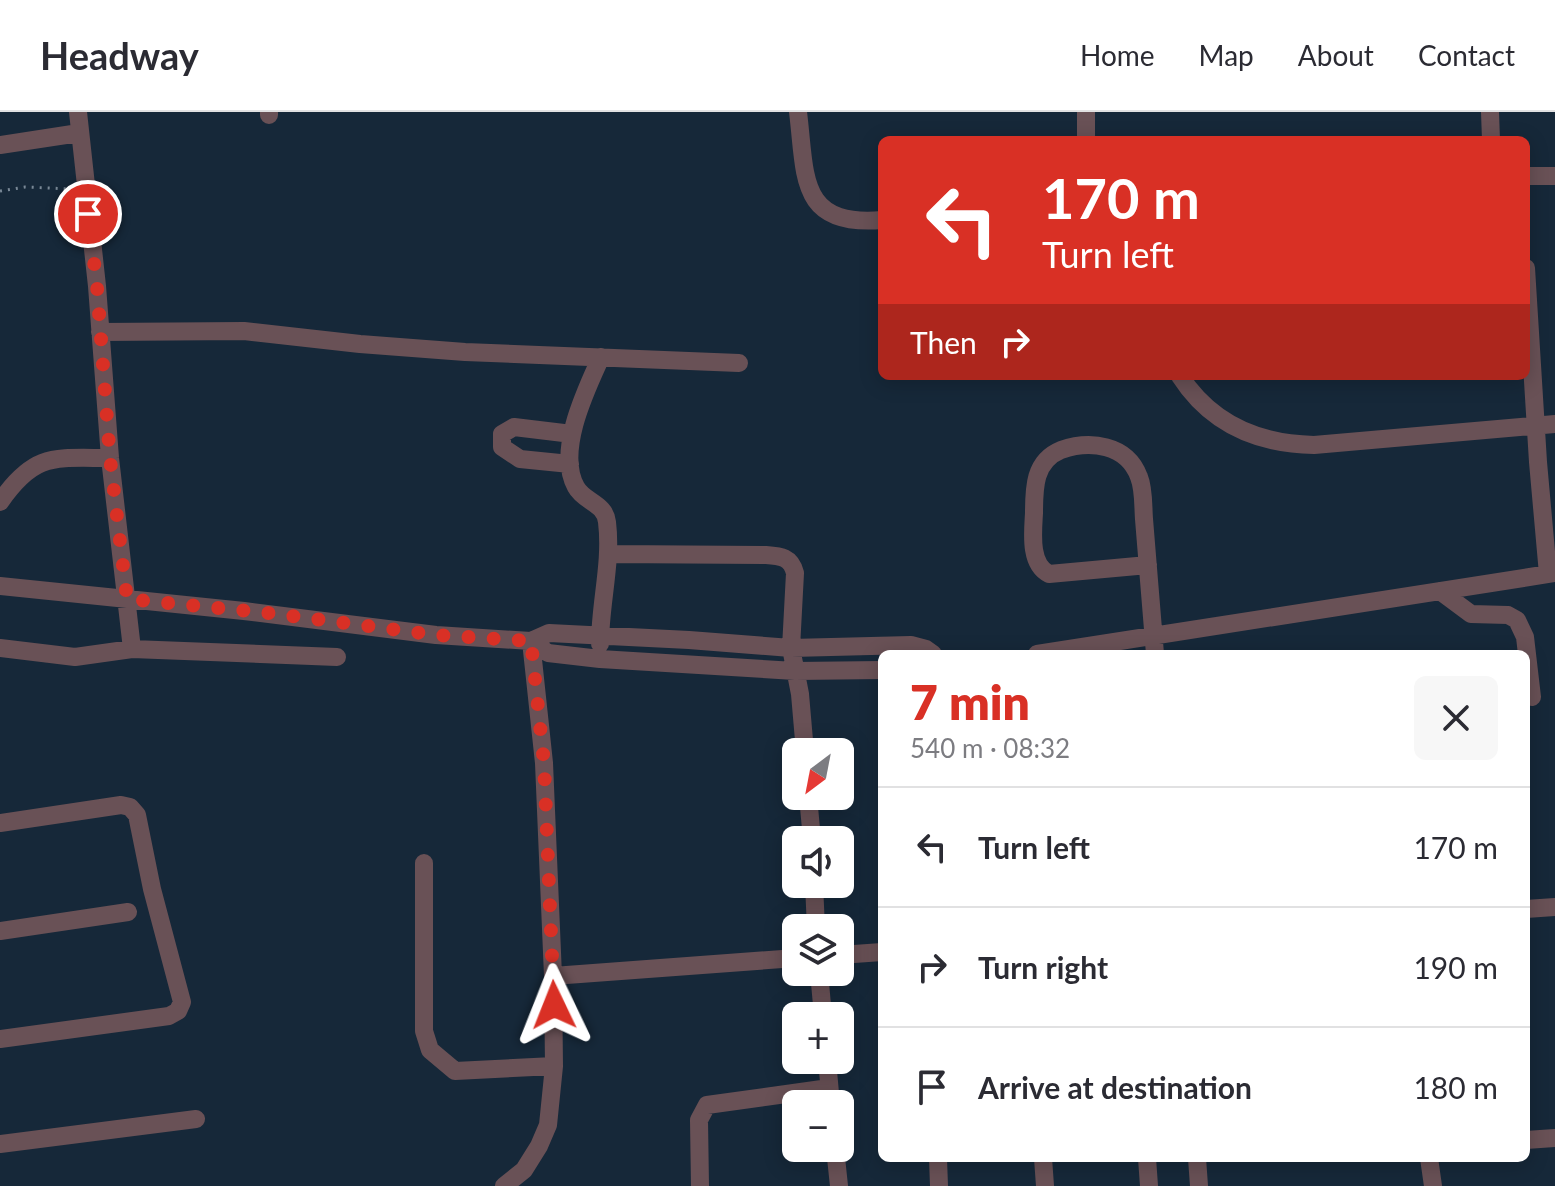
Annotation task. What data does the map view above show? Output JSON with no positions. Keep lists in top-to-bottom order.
{
  "north": "bottom left",
  "page": {
    "header": "Headway",
    "nav": [
      "Home",
      "Map",
      "About",
      "Contact"
    ],
    "turn": ["170 m", "Turn left"],
    "then": "Then",
    "heading": ["7 min", "540 m · 08:32"],
    "map_buttons": ["+", "−"],
    "list": [
      {
        "name": "Turn left",
        "value": "170 m"
      },
      {
        "name": "Turn right",
        "value": "190 m"
      },
      {
        "name": "Arrive at destination",
        "value": "180 m"
      }
    ]
  }
}
